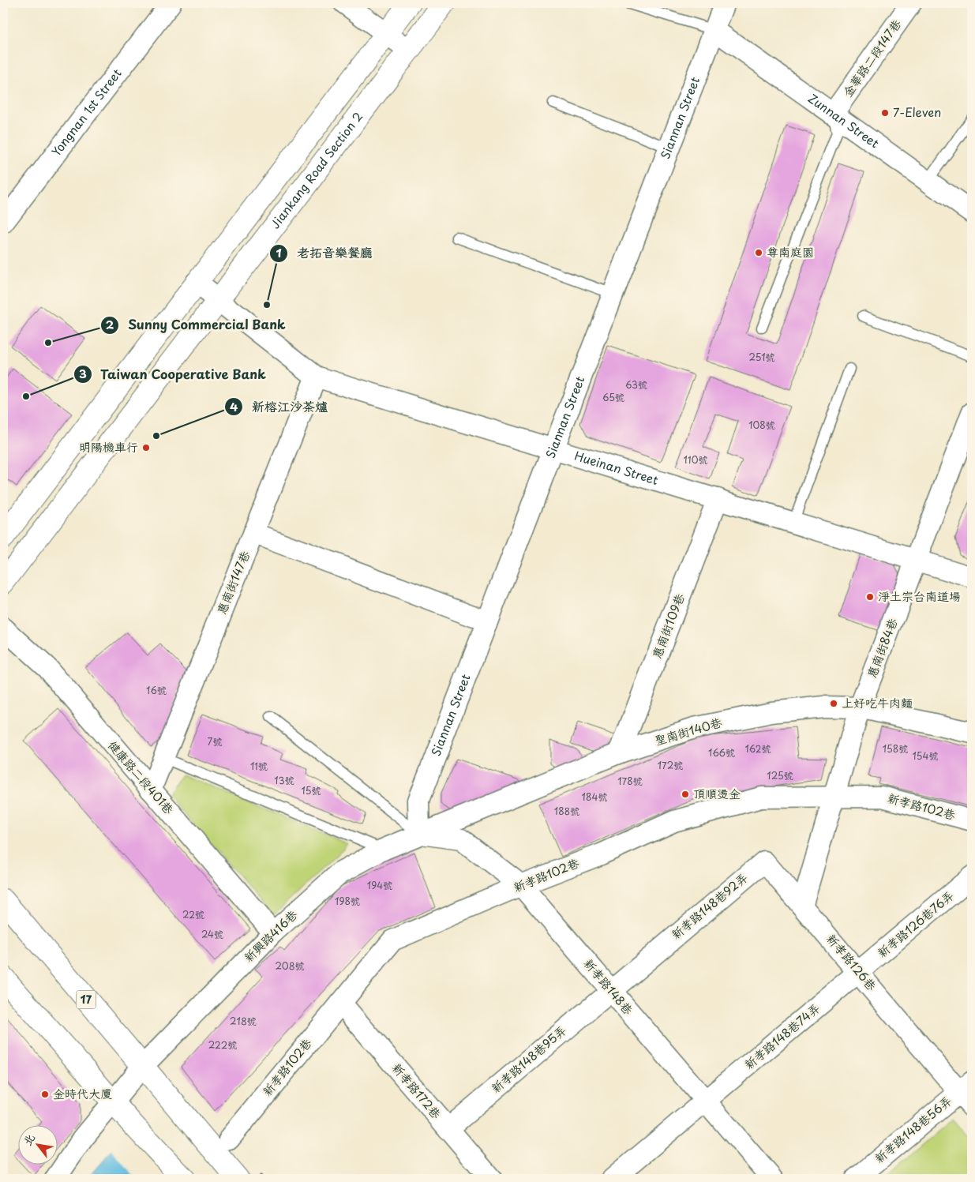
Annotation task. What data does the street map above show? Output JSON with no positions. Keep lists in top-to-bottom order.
{
  "streets": {
    "street": [
      "金華路二段147巷",
      "Yongnan 1st Street",
      "Siannan Street",
      "Zunnan Street",
      "Jiankang Road Section 2",
      "Hueinan Street",
      "惠南街147巷",
      "惠南街109巷",
      "惠南街84巷",
      "聖南街140巷",
      "健康路二段401巷",
      "新孝路102巷",
      "新孝路148巷92弄",
      "新孝路126巷76弄",
      "新興路416巷",
      "新孝路126巷",
      "新孝路148巷",
      "17",
      "新孝路148巷74弄",
      "新孝路148巷95弄",
      "新孝路172巷",
      "新孝路148巷56弄"
    ]
  },
  "crossings": [
    ["金華路二段147巷", "Zunnan Street"],
    ["Siannan Street", "Zunnan Street"],
    ["Siannan Street", "Hueinan Street"],
    ["Siannan Street", "聖南街140巷"],
    ["Siannan Street", "新興路416巷"],
    ["Siannan Street", "新孝路148巷"],
    ["Jiankang Road Section 2", "Hueinan Street"],
    ["Hueinan Street", "惠南街147巷"],
    ["Hueinan Street", "惠南街109巷"],
    ["Hueinan Street", "惠南街84巷"],
    ["惠南街147巷", "健康路二段401巷"],
    ["惠南街109巷", "聖南街140巷"],
    ["惠南街84巷", "聖南街140巷"],
    ["惠南街84巷", "新孝路102巷"],
    ["聖南街140巷", "新興路416巷"],
    ["聖南街140巷", "新孝路148巷"],
    ["健康路二段401巷", "新興路416巷"],
    ["新孝路102巷", "新孝路148巷"],
    ["新孝路102巷", "17"],
    ["新孝路102巷", "新孝路172巷"],
    ["新孝路148巷92弄", "新孝路126巷"],
    ["新孝路148巷92弄", "新孝路148巷"],
    ["新孝路148巷92弄", "新孝路148巷95弄"],
    ["新孝路126巷76弄", "新孝路126巷"],
    ["新孝路126巷76弄", "新孝路148巷74弄"],
    ["新興路416巷", "新孝路148巷"],
    ["新興路416巷", "17"],
    ["新孝路126巷", "新孝路148巷74弄"],
    ["新孝路126巷", "新孝路148巷56弄"],
    ["新孝路148巷", "新孝路148巷74弄"],
    ["新孝路148巷", "新孝路148巷95弄"],
    ["新孝路148巷95弄", "新孝路172巷"]
  ],
  "places": [
    "7-Eleven",
    "尊南庭園",
    "老拓音樂餐廳",
    "Sunny Commercial Bank",
    "Taiwan Cooperative Bank",
    "新榕江沙茶爐",
    "明陽機車行",
    "淨土宗台南道場",
    "上好吃牛肉麵",
    "頂順燙金",
    "金時代大廈"
  ],
  "house_numbers": [
    "251號",
    "63號",
    "65號",
    "108號",
    "110號",
    "16號",
    "7號",
    "162號",
    "158號",
    "166號",
    "154號",
    "172號",
    "11號",
    "125號",
    "13號",
    "178號",
    "15號",
    "184號",
    "188號",
    "194號",
    "198號",
    "22號",
    "24號",
    "208號",
    "218號",
    "222號"
  ],
  "north": "top left"
}
